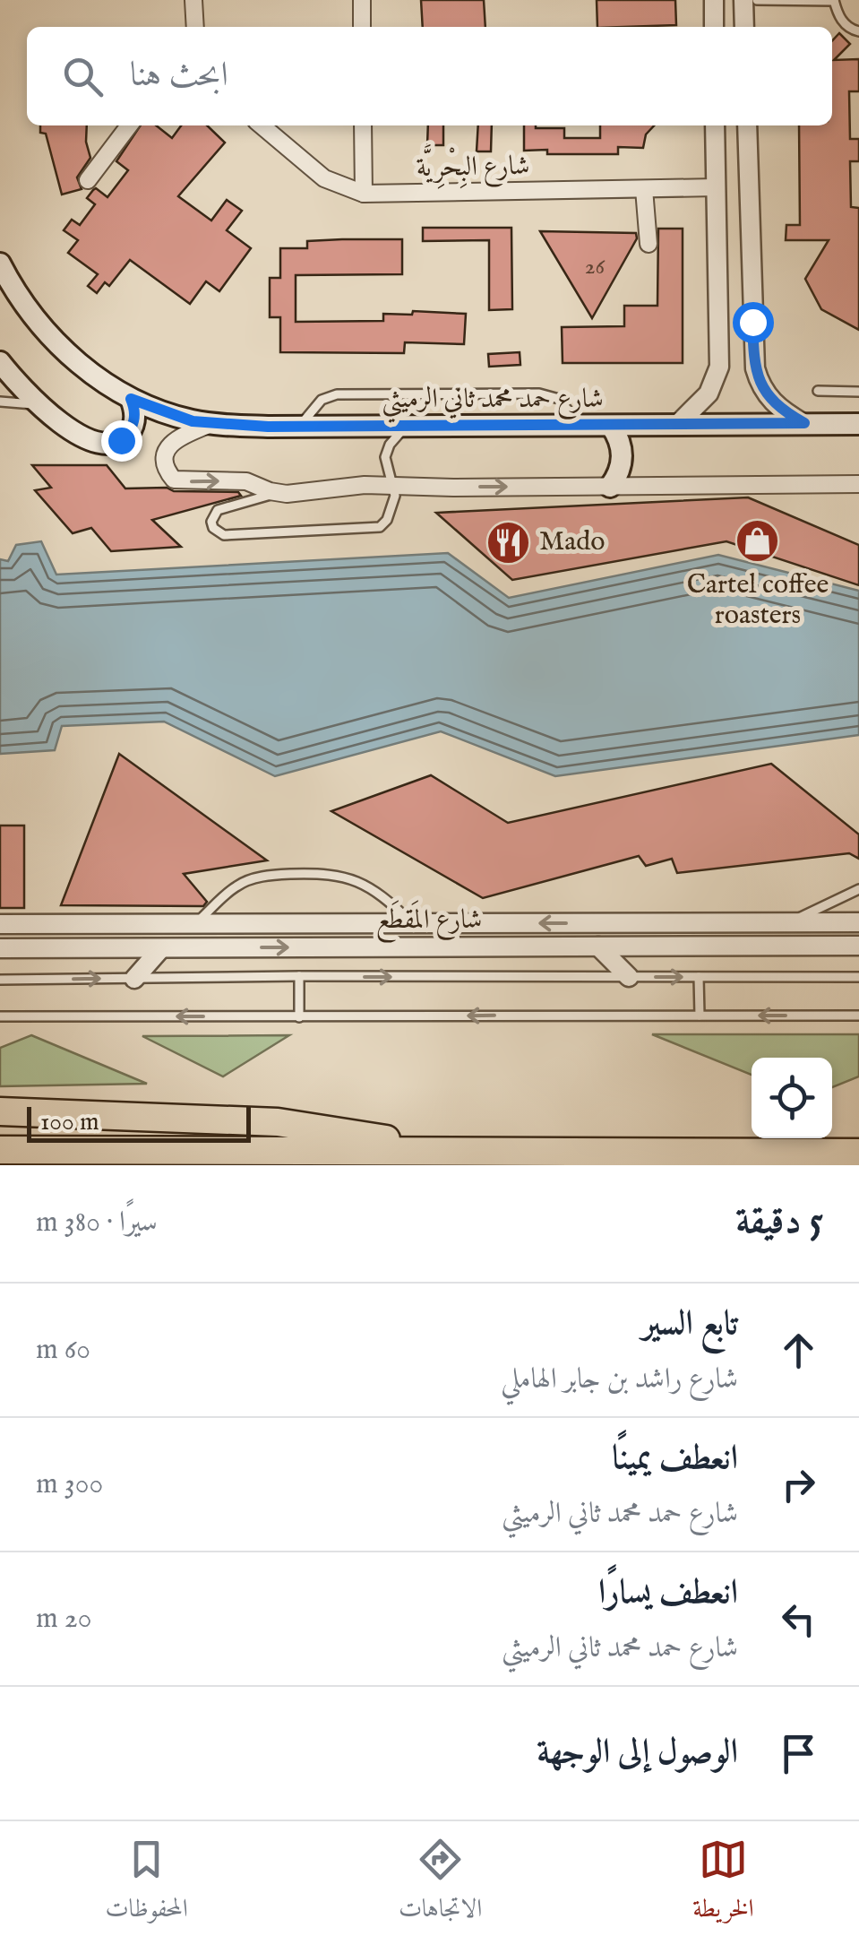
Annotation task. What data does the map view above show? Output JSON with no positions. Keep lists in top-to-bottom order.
{
  "streets": {
    "main road": ["شارع حمد محمد ثاني الرميثي"],
    "street": ["شارع البِحْرِيَّة", "شارع المَقطَع"]
  },
  "places": {
    "shop": ["Cartel coffee roasters"],
    "restaurant": ["Mado"]
  },
  "house_numbers": ["26"],
  "scale_bar": "100 m",
  "page": {
    "search": "ابحث هنا",
    "scale": "100 m",
    "heading": ["5 دقيقة", "سيرًا · 380 m"],
    "list": [
      ["تابع السير", "شارع راشد بن جابر الهاملي", "60 m"],
      ["انعطف يمينًا", "شارع حمد محمد ثاني الرميثي", "300 m"],
      ["انعطف يسارًا", "شارع حمد محمد ثاني الرميثي", "20 m"],
      "الوصول إلى الوجهة"
    ],
    "nav": ["الخريطة", "الاتجاهات", "المحفوظات"]
  }
}
